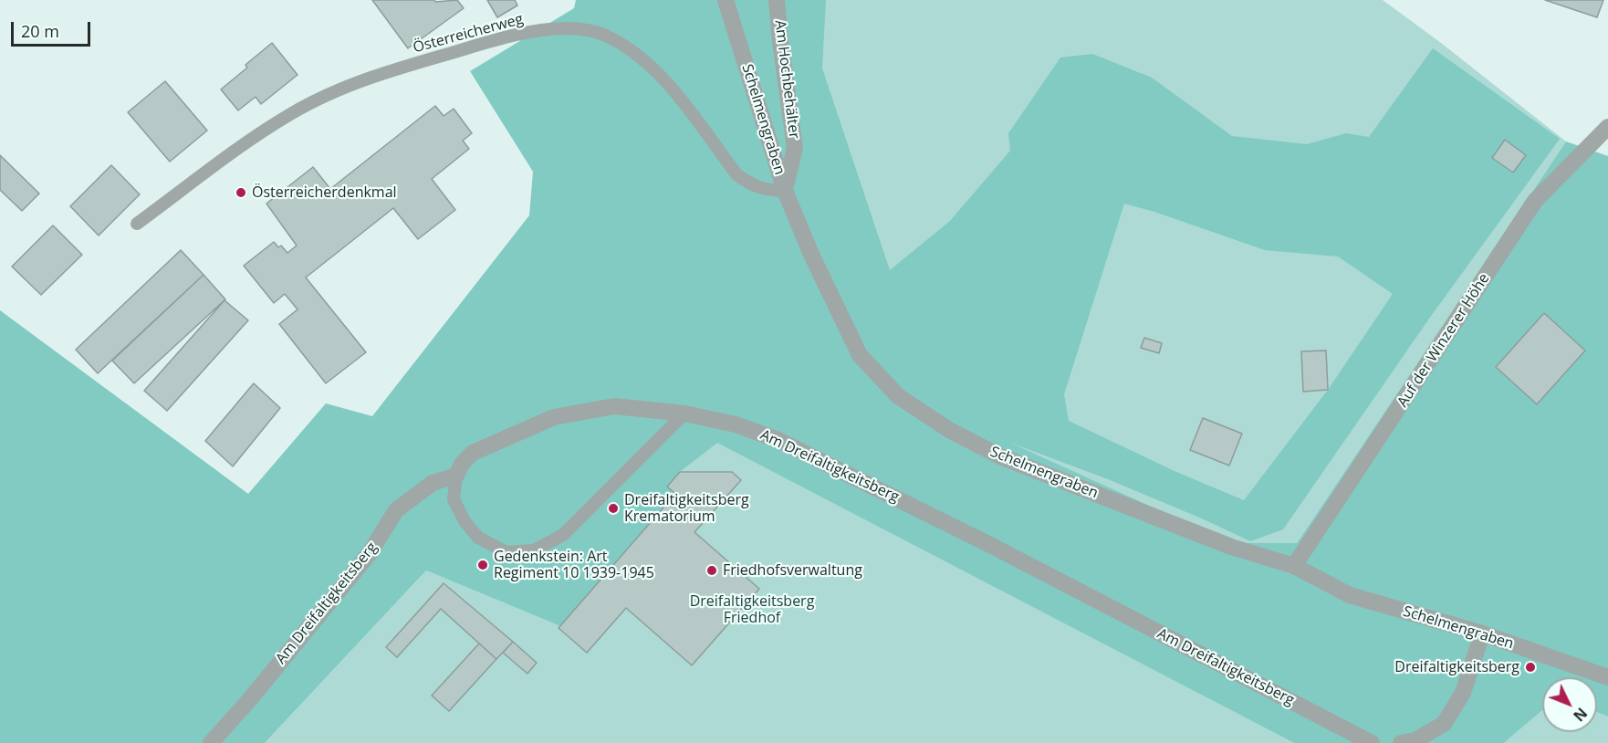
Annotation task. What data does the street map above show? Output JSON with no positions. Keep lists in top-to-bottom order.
{
  "streets": {
    "street": [
      "Am Hochbehälter",
      "Schelmengraben",
      "Auf der Winzerer Höhe",
      "Am Dreifaltigkeitsberg"
    ],
    "lane": ["Österreicherweg"]
  },
  "crossings": [
    ["Österreicherweg", "Am Hochbehälter"],
    ["Österreicherweg", "Schelmengraben"],
    ["Am Hochbehälter", "Schelmengraben"],
    ["Schelmengraben", "Auf der Winzerer Höhe"]
  ],
  "parks": ["Dreifaltigkeitsberg Friedhof"],
  "places": [
    "Österreicherdenkmal",
    "Dreifaltigkeitsberg Krematorium",
    "Gedenkstein: Art Regiment 10 1939-1945",
    "Friedhofsverwaltung",
    "Dreifaltigkeitsberg"
  ],
  "scale_bar": "20 m",
  "north": "bottom right"
}
